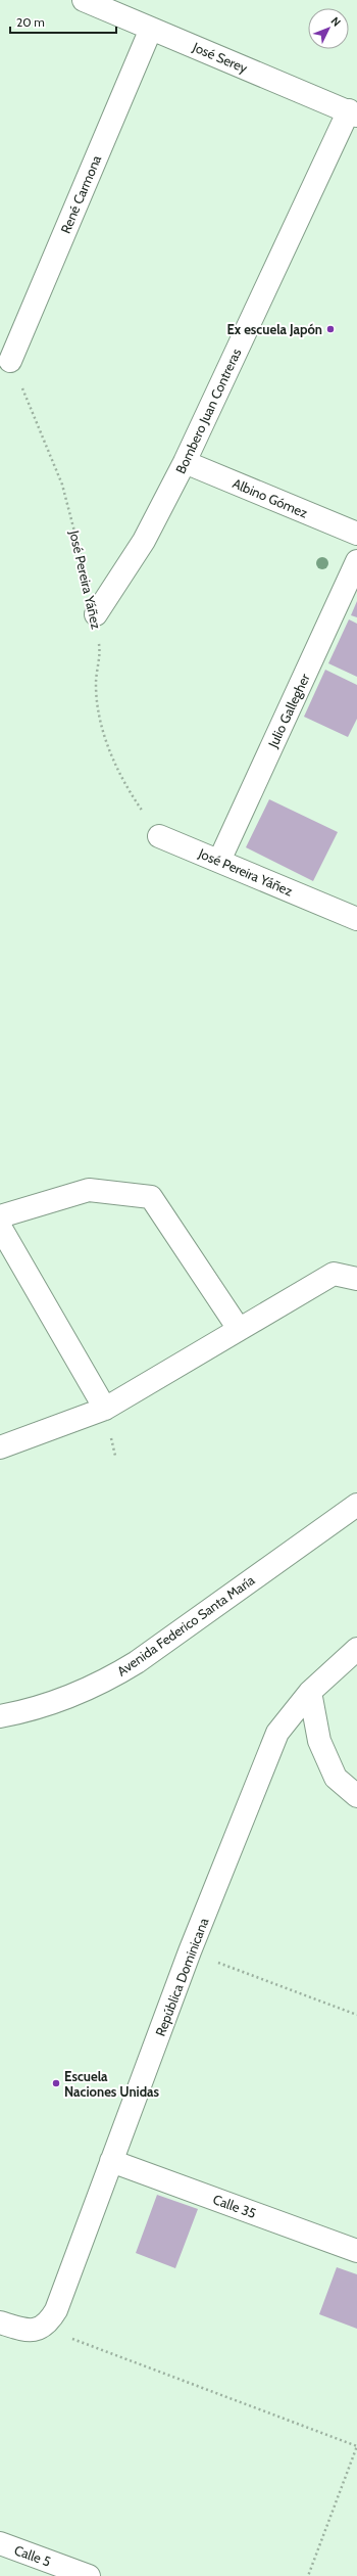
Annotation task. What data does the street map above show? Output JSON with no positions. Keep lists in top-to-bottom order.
{
  "streets": {
    "street": [
      "José Serey",
      "René Carmona",
      "Bombero Juan Contreras",
      "Albino Gómez",
      "José Pereira Yáñez",
      "Julio Gallegher",
      "Avenida Federico Santa María",
      "República Dominicana",
      "Calle 35",
      "Calle 5"
    ]
  },
  "crossings": [
    ["José Serey", "René Carmona"],
    ["José Serey", "Bombero Juan Contreras"],
    ["René Carmona", "José Pereira Yáñez"],
    ["Bombero Juan Contreras", "Albino Gómez"],
    ["Bombero Juan Contreras", "José Pereira Yáñez"],
    ["José Pereira Yáñez", "Julio Gallegher"],
    ["República Dominicana", "Calle 35"]
  ],
  "places": ["Ex escuela Japón", "Escuela Naciones Unidas"],
  "scale_bar": "20 m",
  "north": "top right"
}
